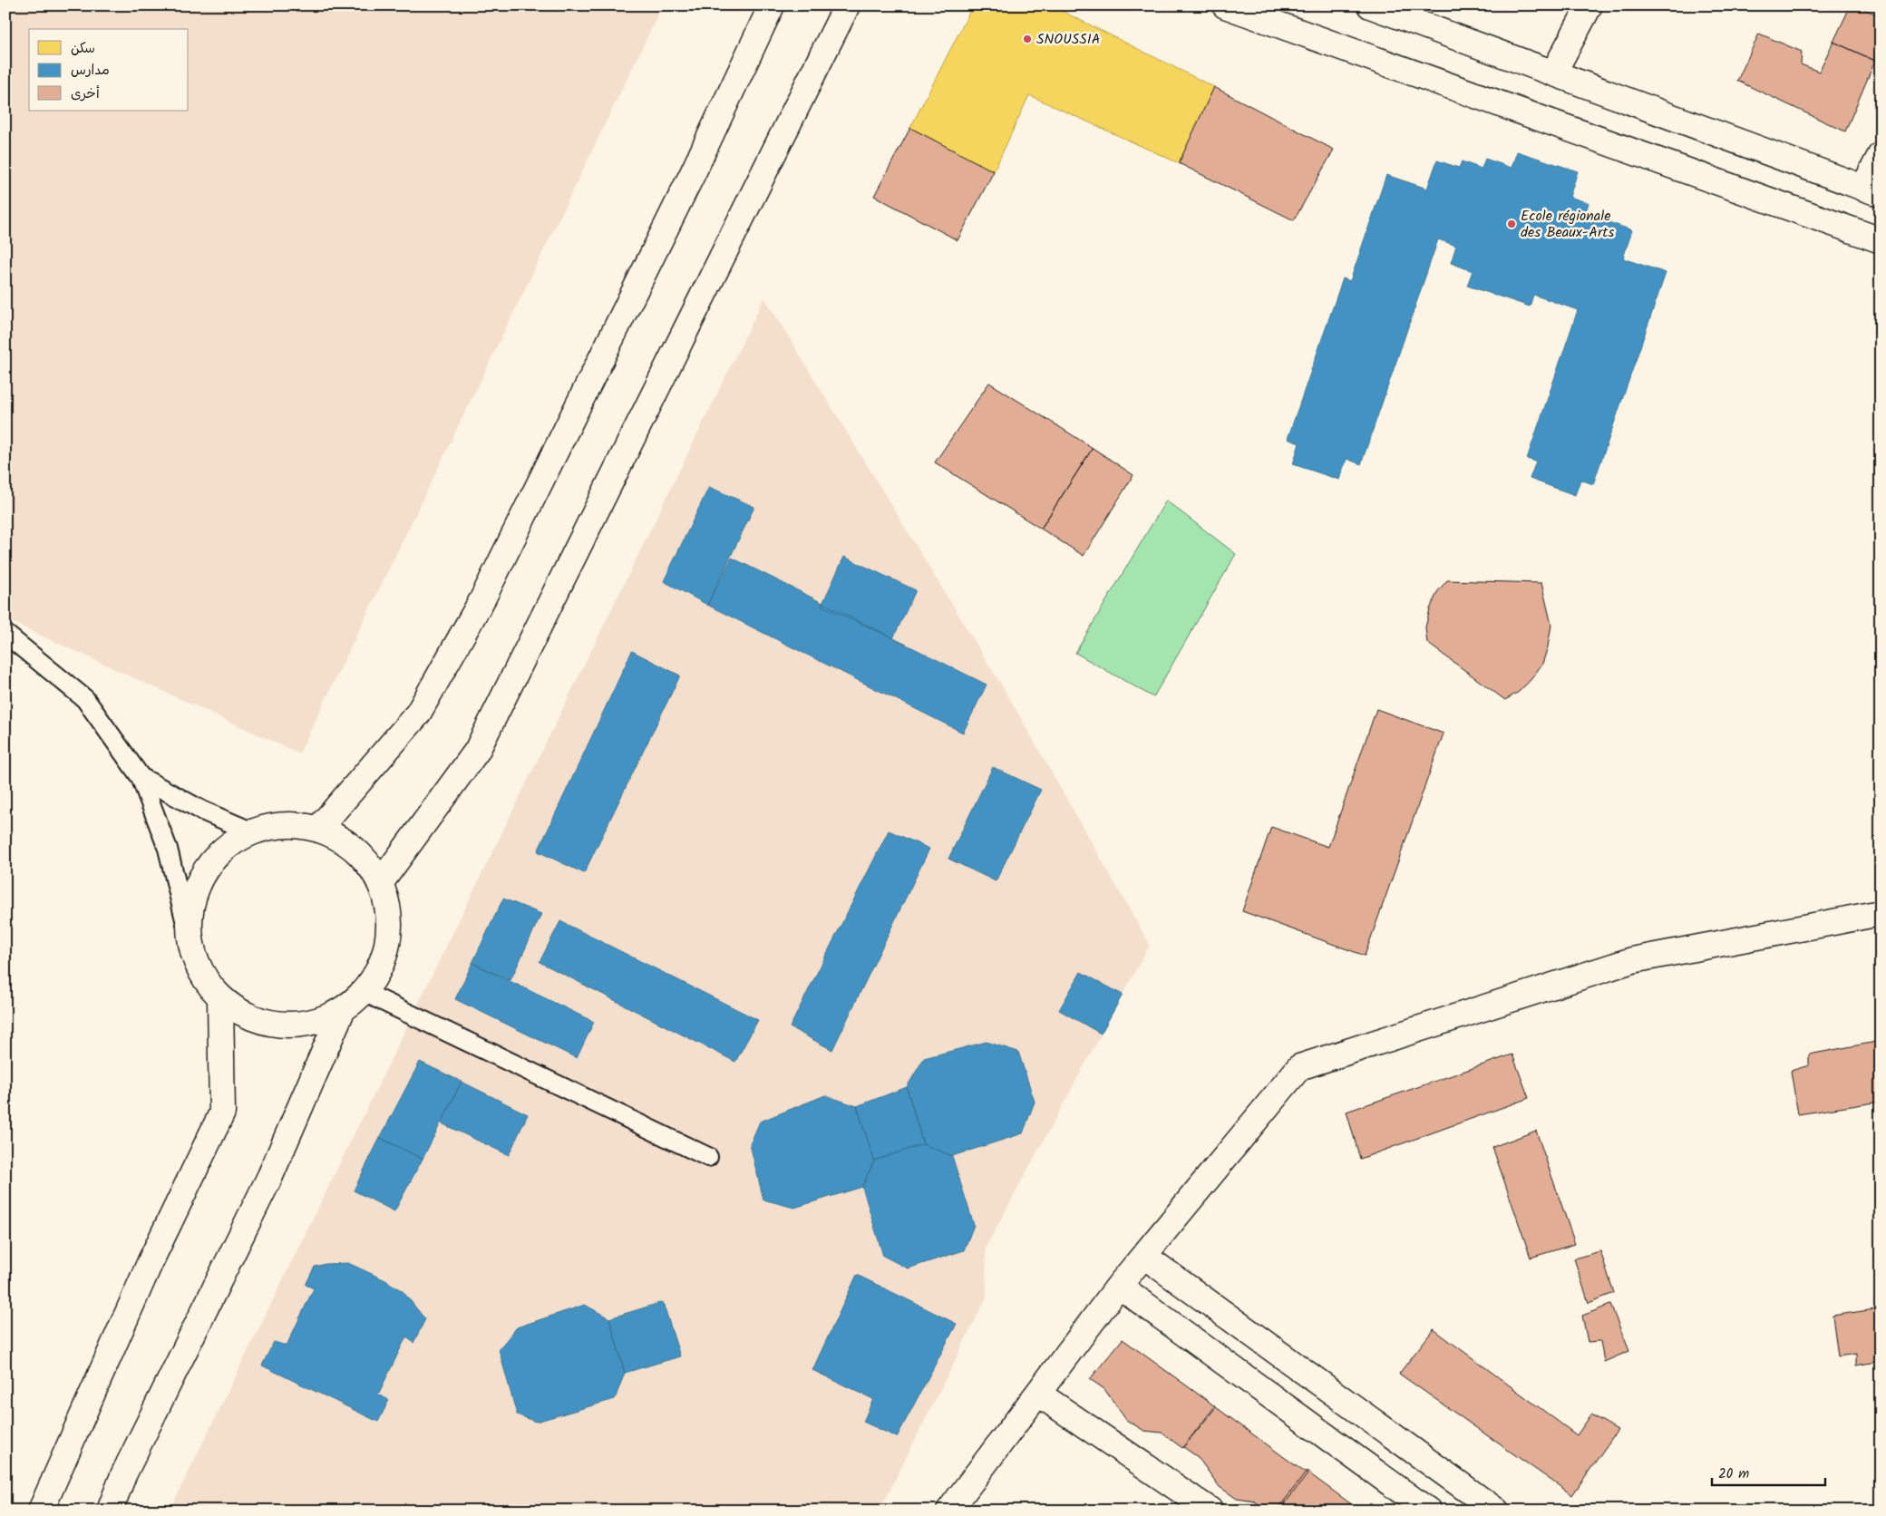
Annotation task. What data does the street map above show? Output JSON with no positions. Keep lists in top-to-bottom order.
{
  "places": ["SNOUSSIA", "Ecole régionale des Beaux-Arts"],
  "legend": ["سكن", "مدارس", "أخرى"],
  "scale_bar": "20 m"
}
